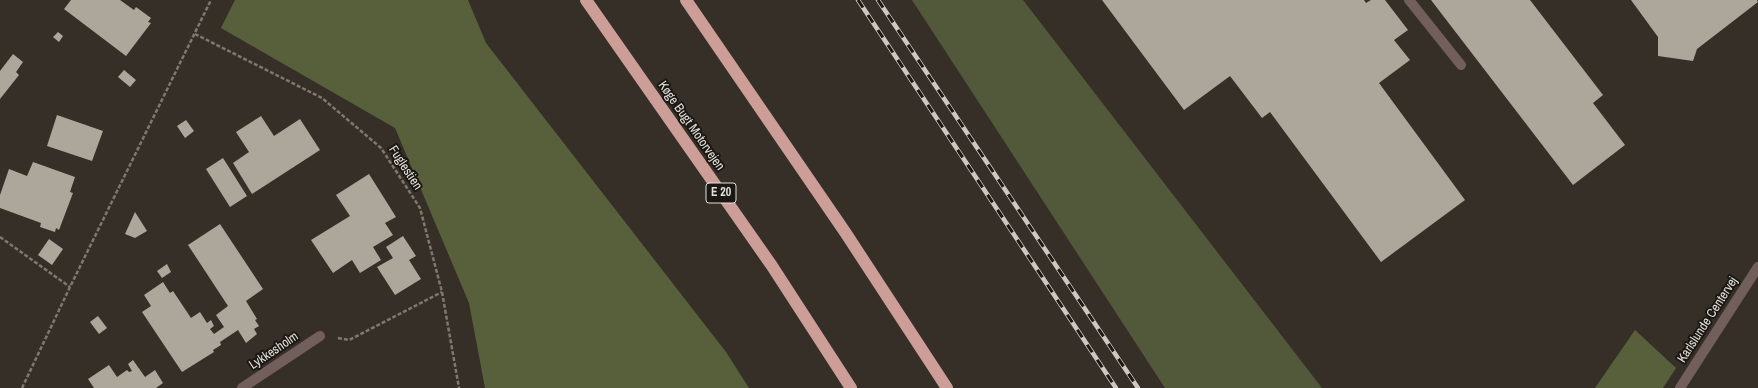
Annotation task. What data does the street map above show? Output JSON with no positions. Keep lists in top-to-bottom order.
{
  "streets": {
    "highway": ["Køge Bugt Motorvejen", "E 20"],
    "street": ["Karlslunde Centervej", "Lykkesholm"],
    "path": ["Fuglestien"]
  }
}
